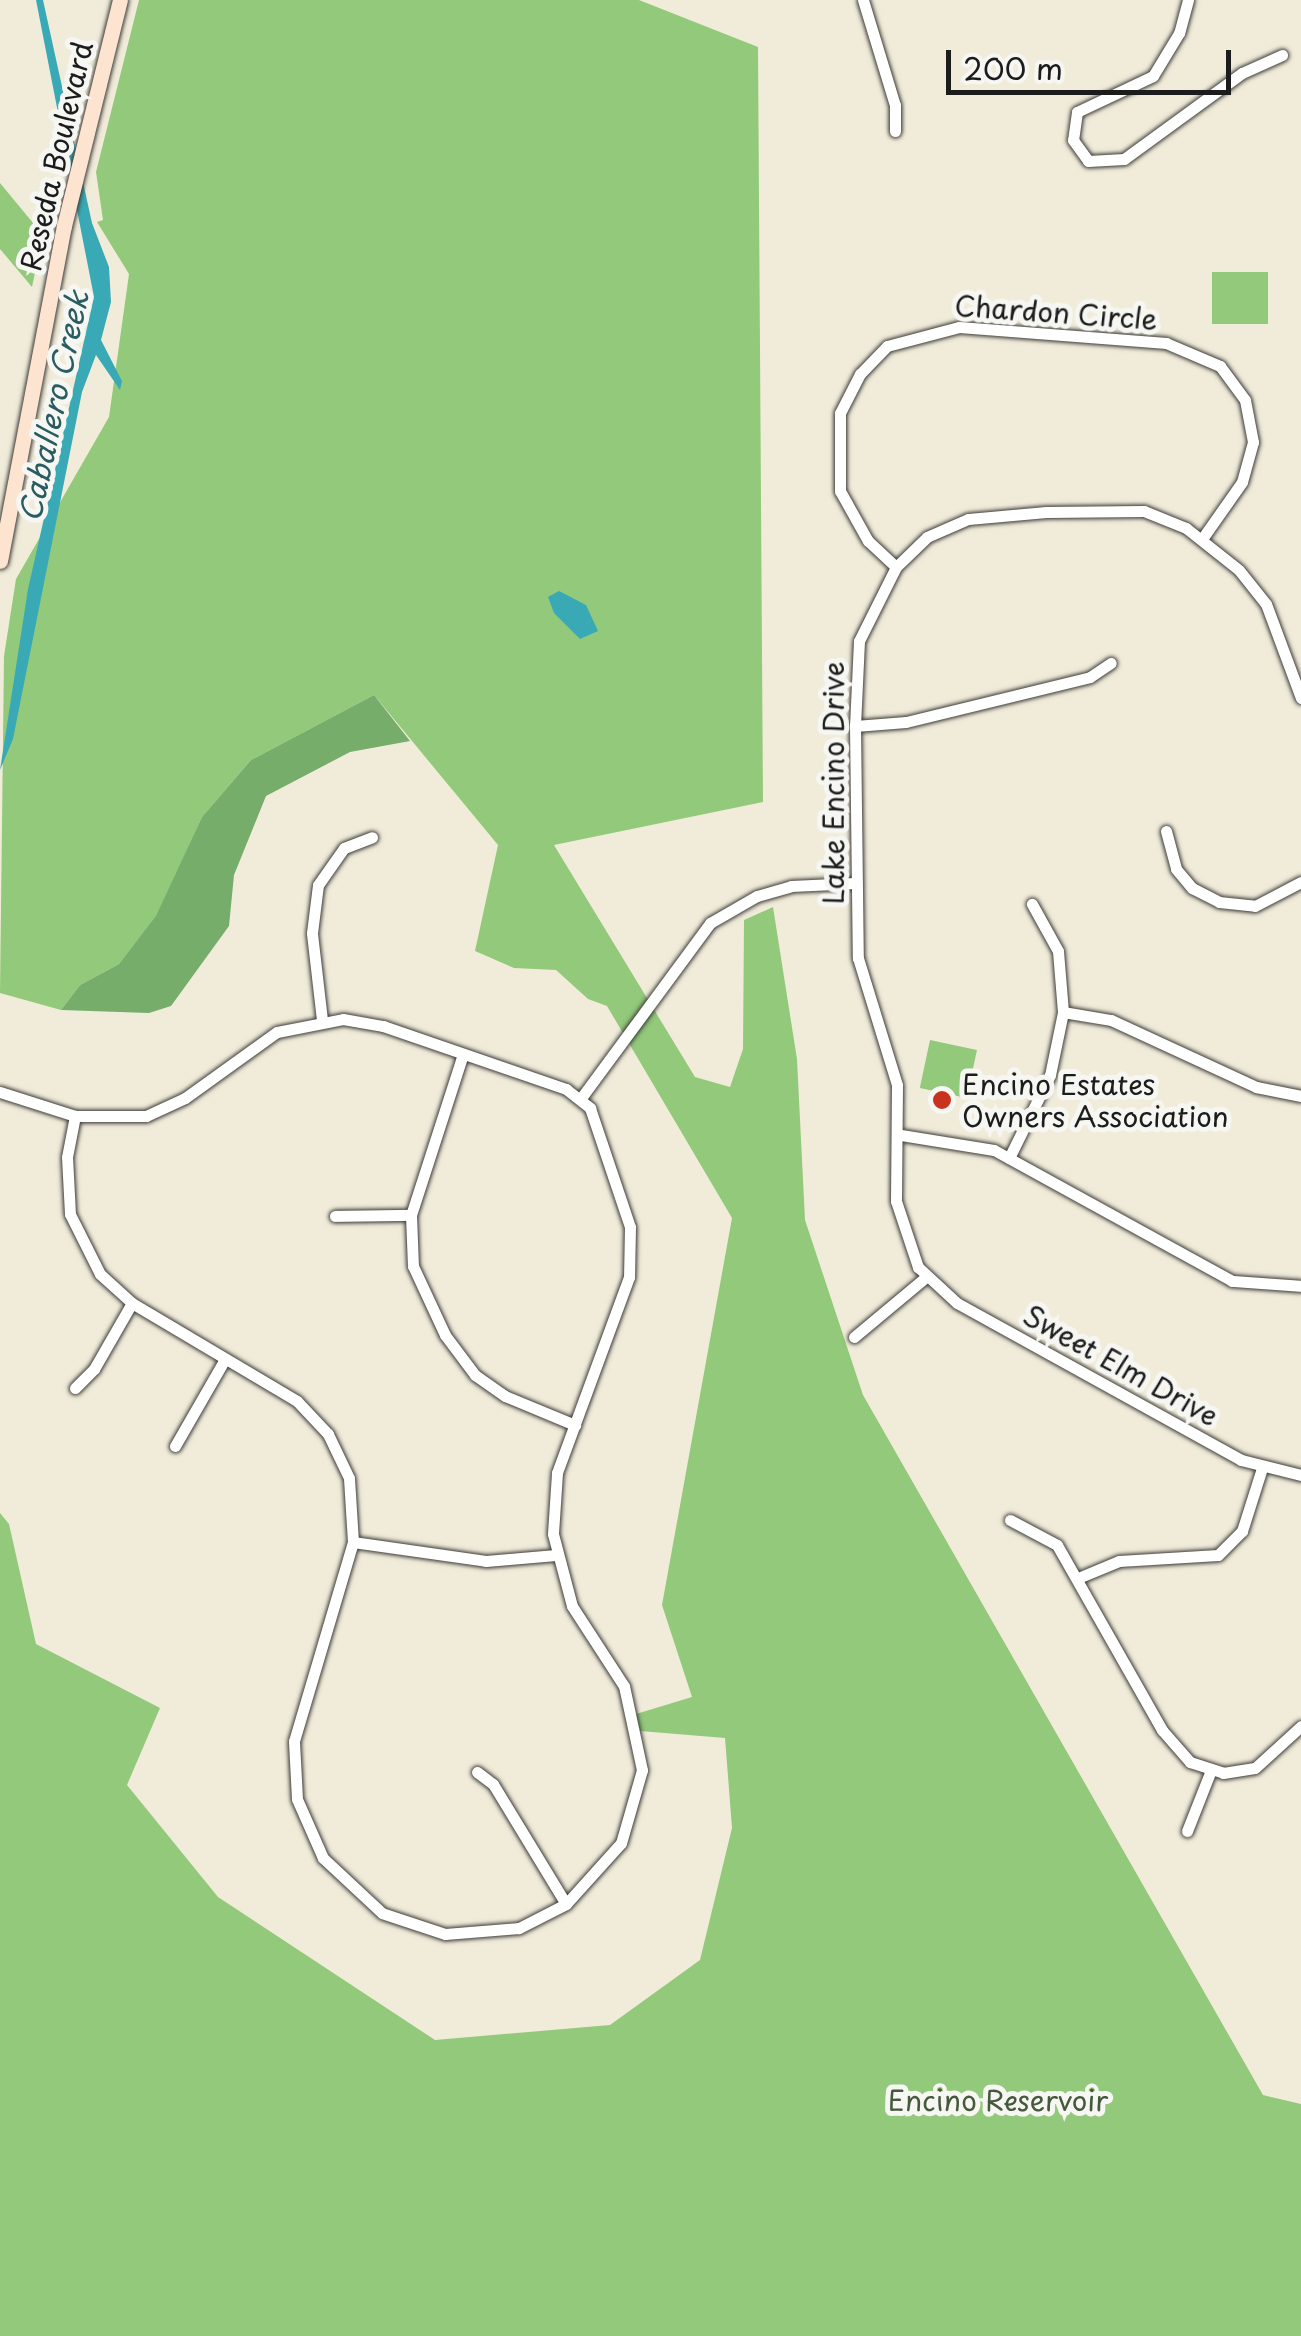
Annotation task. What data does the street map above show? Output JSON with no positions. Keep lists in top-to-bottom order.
{
  "streets": {
    "main road": ["Reseda Boulevard"],
    "street": ["Chardon Circle", "Lake Encino Drive", "Sweet Elm Drive"]
  },
  "crossings": [
    ["Chardon Circle", "Lake Encino Drive"],
    ["Lake Encino Drive", "Sweet Elm Drive"]
  ],
  "water": ["Caballero Creek"],
  "parks": ["Encino Reservoir"],
  "places": ["Encino Estates Owners Association"],
  "scale_bar": "200 m"
}
